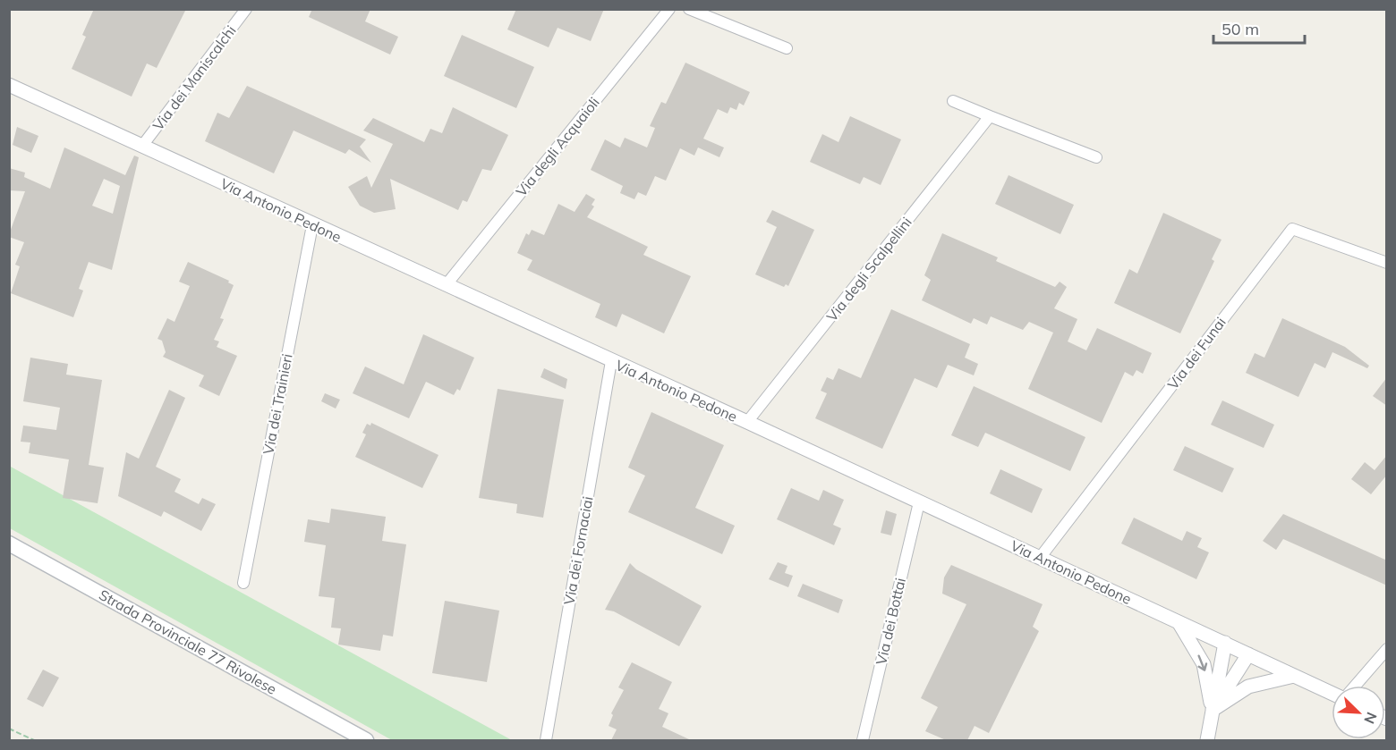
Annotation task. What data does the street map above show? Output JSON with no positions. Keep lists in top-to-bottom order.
{
  "streets": {
    "main road": ["Strada Provinciale 77 Rivolese"],
    "street": [
      "Via dei Maniscalchi",
      "Via degli Acquaioli",
      "Via Antonio Pedone",
      "Via degli Scalpellini",
      "Via dei Funai",
      "Via dei Trainieri",
      "Via dei Fornaciai",
      "Via dei Bottai"
    ]
  },
  "crossings": [
    ["Via dei Maniscalchi", "Via Antonio Pedone"],
    ["Via degli Acquaioli", "Via Antonio Pedone"],
    ["Via Antonio Pedone", "Via degli Scalpellini"],
    ["Via Antonio Pedone", "Via dei Funai"],
    ["Via Antonio Pedone", "Via dei Trainieri"],
    ["Via Antonio Pedone", "Via dei Fornaciai"],
    ["Via Antonio Pedone", "Via dei Bottai"]
  ],
  "scale_bar": "50 m",
  "north": "bottom right"
}
